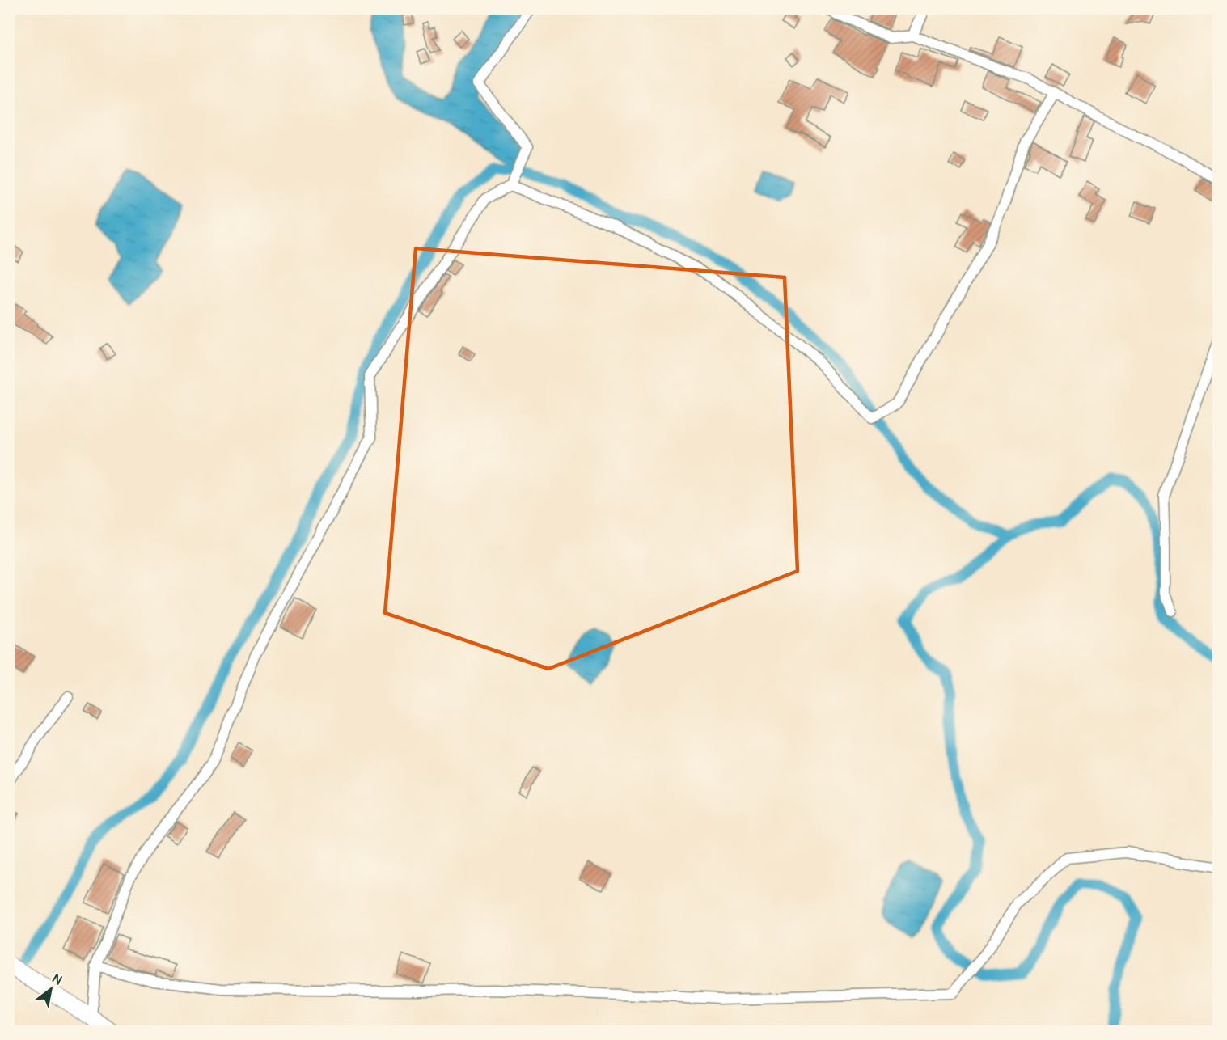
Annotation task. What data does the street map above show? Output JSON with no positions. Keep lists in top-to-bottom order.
{
  "north": "top right"
}
